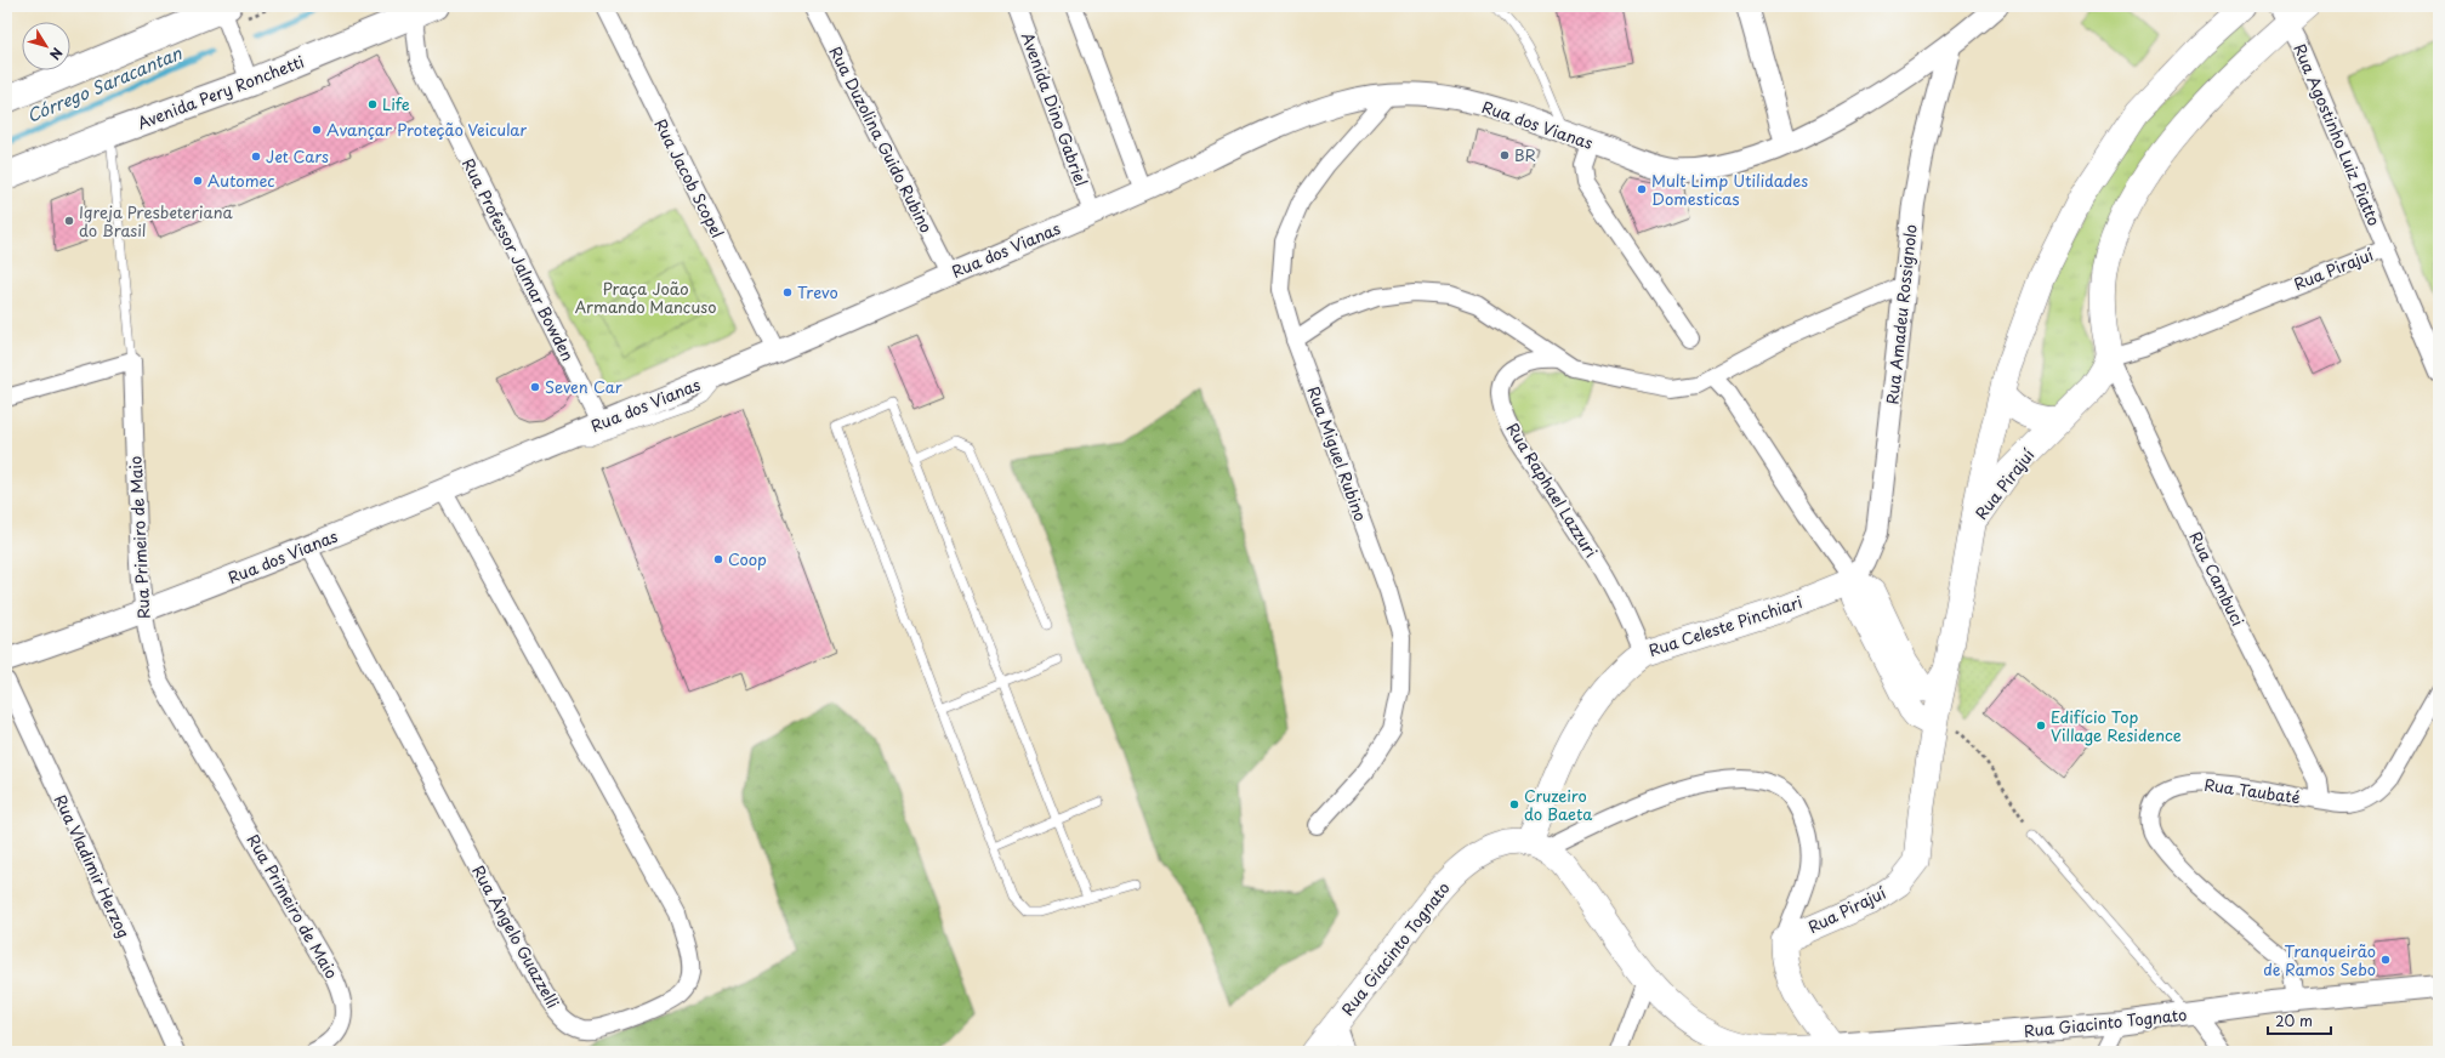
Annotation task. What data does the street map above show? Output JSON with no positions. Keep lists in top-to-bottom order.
{
  "streets": {
    "main road": [
      "Avenida Pery Ronchetti",
      "Rua Pirajuí",
      "Rua Celeste Pinchiari",
      "Rua Giacinto Tognato"
    ],
    "street": [
      "Avenida Dino Gabriel",
      "Rua dos Vianas",
      "Rua Agostinho Luiz Piatto",
      "Rua Duzolina Guido Rubino",
      "Rua Jacob Scopel",
      "Rua Professor Jalmar Bowden",
      "Rua Amadeu Rossignolo",
      "Rua Miguel Rubino",
      "Rua Raphael Lazzuri",
      "Rua Primeiro de Maio",
      "Rua Cambuci",
      "Rua Taubaté",
      "Rua Vladimir Herzog",
      "Rua Ângelo Guazzelli"
    ]
  },
  "crossings": [
    ["Avenida Pery Ronchetti", "Rua Professor Jalmar Bowden"],
    ["Avenida Pery Ronchetti", "Rua Primeiro de Maio"],
    ["Avenida Dino Gabriel", "Rua dos Vianas"],
    ["Rua dos Vianas", "Rua Duzolina Guido Rubino"],
    ["Rua dos Vianas", "Rua Jacob Scopel"],
    ["Rua dos Vianas", "Rua Professor Jalmar Bowden"],
    ["Rua dos Vianas", "Rua Amadeu Rossignolo"],
    ["Rua dos Vianas", "Rua Miguel Rubino"],
    ["Rua dos Vianas", "Rua Primeiro de Maio"],
    ["Rua dos Vianas", "Rua Ângelo Guazzelli"],
    ["Rua Agostinho Luiz Piatto", "Rua Pirajuí"],
    ["Rua Pirajuí", "Rua Cambuci"],
    ["Rua Amadeu Rossignolo", "Rua Celeste Pinchiari"],
    ["Rua Raphael Lazzuri", "Rua Celeste Pinchiari"],
    ["Rua Cambuci", "Rua Taubaté"],
    ["Rua Celeste Pinchiari", "Rua Giacinto Tognato"],
    ["Rua Taubaté", "Rua Giacinto Tognato"]
  ],
  "water": ["Córrego Saracantan"],
  "parks": ["Praça João Armando Mancuso"],
  "places": [
    "Life",
    "Avançar Proteção Veicular",
    "BR",
    "Jet Cars",
    "Automec",
    "Mult Limp Utilidades Domesticas",
    "Igreja Presbeteriana do Brasil",
    "Trevo",
    "Seven Car",
    "Coop",
    "Edifício Top Village Residence",
    "Cruzeiro do Baeta",
    "Tranqueirão de Ramos Sebo"
  ],
  "scale_bar": "20 m",
  "north": "bottom right"
}
